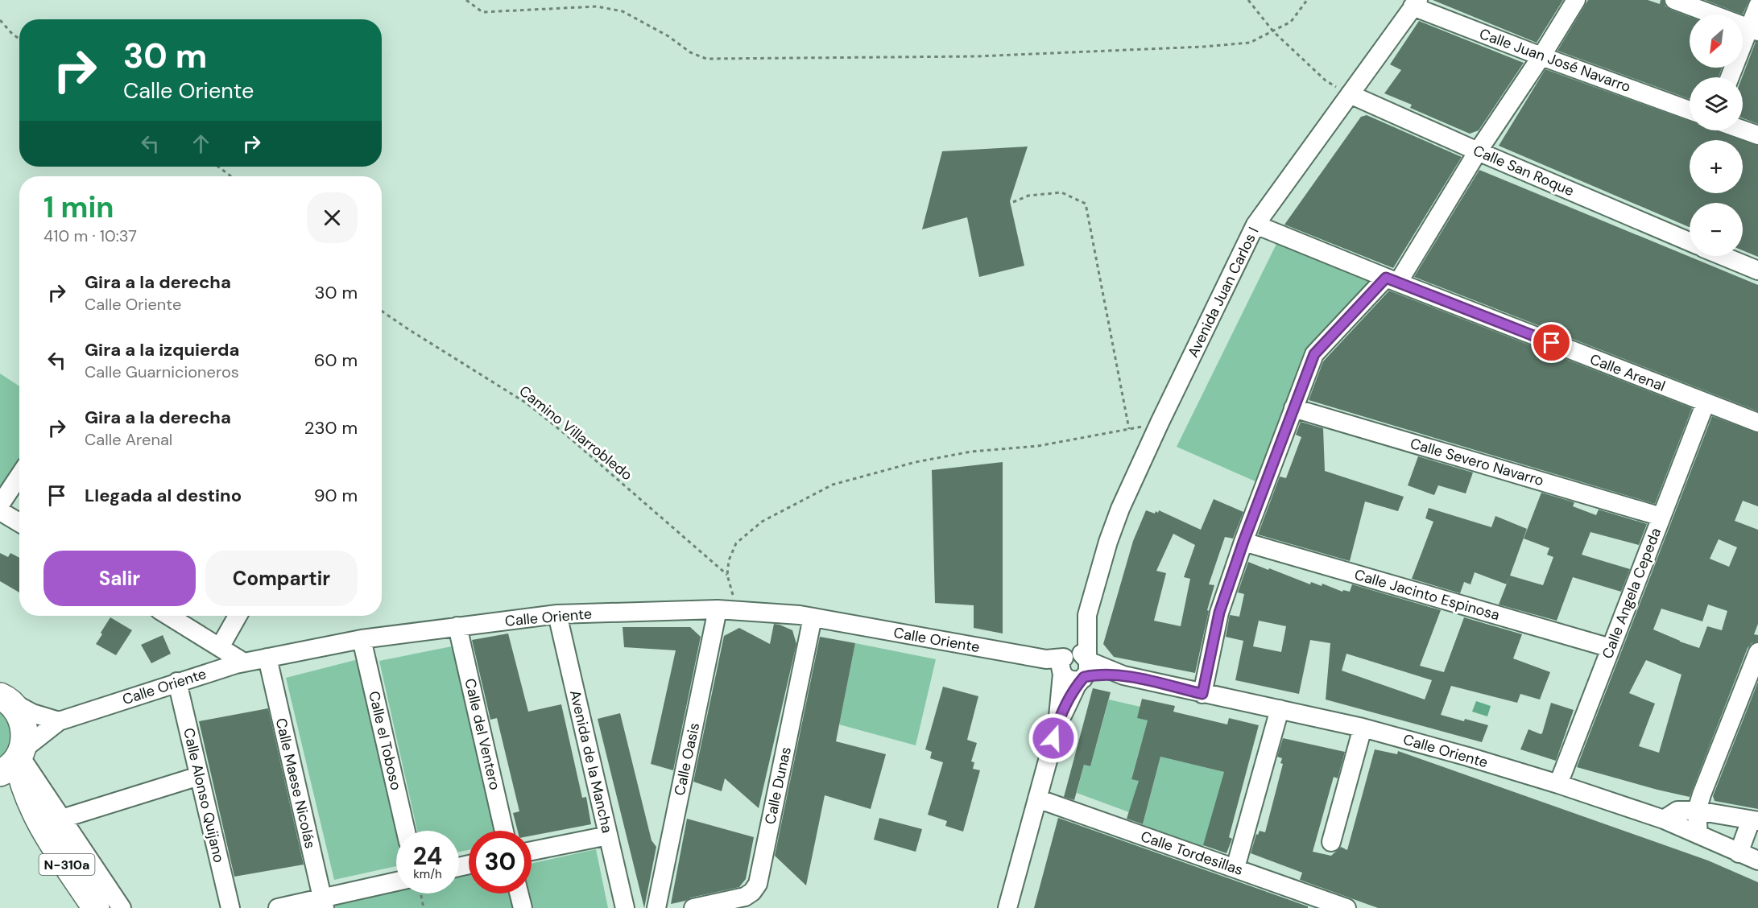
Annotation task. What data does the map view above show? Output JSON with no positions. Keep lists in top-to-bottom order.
{
  "streets": {
    "highway": ["N-310a"],
    "street": [
      "Calle Juan José Navarro",
      "Calle San Roque",
      "Avenida Juan Carlos I",
      "Calle Arenal",
      "Calle Severo Navarro",
      "Calle Angela Cepeda",
      "Calle Jacinto Espinosa",
      "Calle Oriente",
      "Calle del Ventero",
      "Calle el Toboso",
      "Calle Oasis",
      "Avenida de la Mancha",
      "Calle Maese Nicolás",
      "Calle Dunas",
      "Calle Alonso Quijano",
      "Calle Tordesillas"
    ],
    "path": ["Camino Villarrobledo"]
  },
  "crossings": [
    ["Calle Juan José Navarro", "Avenida Juan Carlos I"],
    ["Calle San Roque", "Avenida Juan Carlos I"],
    ["Avenida Juan Carlos I", "Calle Arenal"],
    ["Calle Arenal", "Calle Angela Cepeda"],
    ["Calle Severo Navarro", "Calle Angela Cepeda"],
    ["Calle Angela Cepeda", "Calle Jacinto Espinosa"],
    ["Calle Angela Cepeda", "Calle Oriente"],
    ["Calle Oriente", "Calle del Ventero"],
    ["Calle Oriente", "Calle el Toboso"],
    ["Calle Oriente", "Calle Oasis"],
    ["Calle Oriente", "Avenida de la Mancha"],
    ["Calle Oriente", "Calle Maese Nicolás"],
    ["Calle Oriente", "Calle Dunas"],
    ["Calle Oriente", "Calle Alonso Quijano"]
  ],
  "north": "bottom left",
  "page": {
    "map_buttons": ["+", "−"],
    "turn": ["30 m", "Calle Oriente"],
    "heading": ["1 min", "410 m · 10:37"],
    "list": [
      {
        "name": "Gira a la derecha",
        "note": "Calle Oriente",
        "value": "30 m"
      },
      {
        "name": "Gira a la izquierda",
        "note": "Calle Guarnicioneros",
        "value": "60 m"
      },
      {
        "name": "Gira a la derecha",
        "note": "Calle Arenal",
        "value": "230 m"
      },
      {
        "name": "Llegada al destino",
        "value": "90 m"
      }
    ],
    "buttons": ["Salir", "Compartir"],
    "speed": "24 km/h",
    "limit": "30"
  }
}
